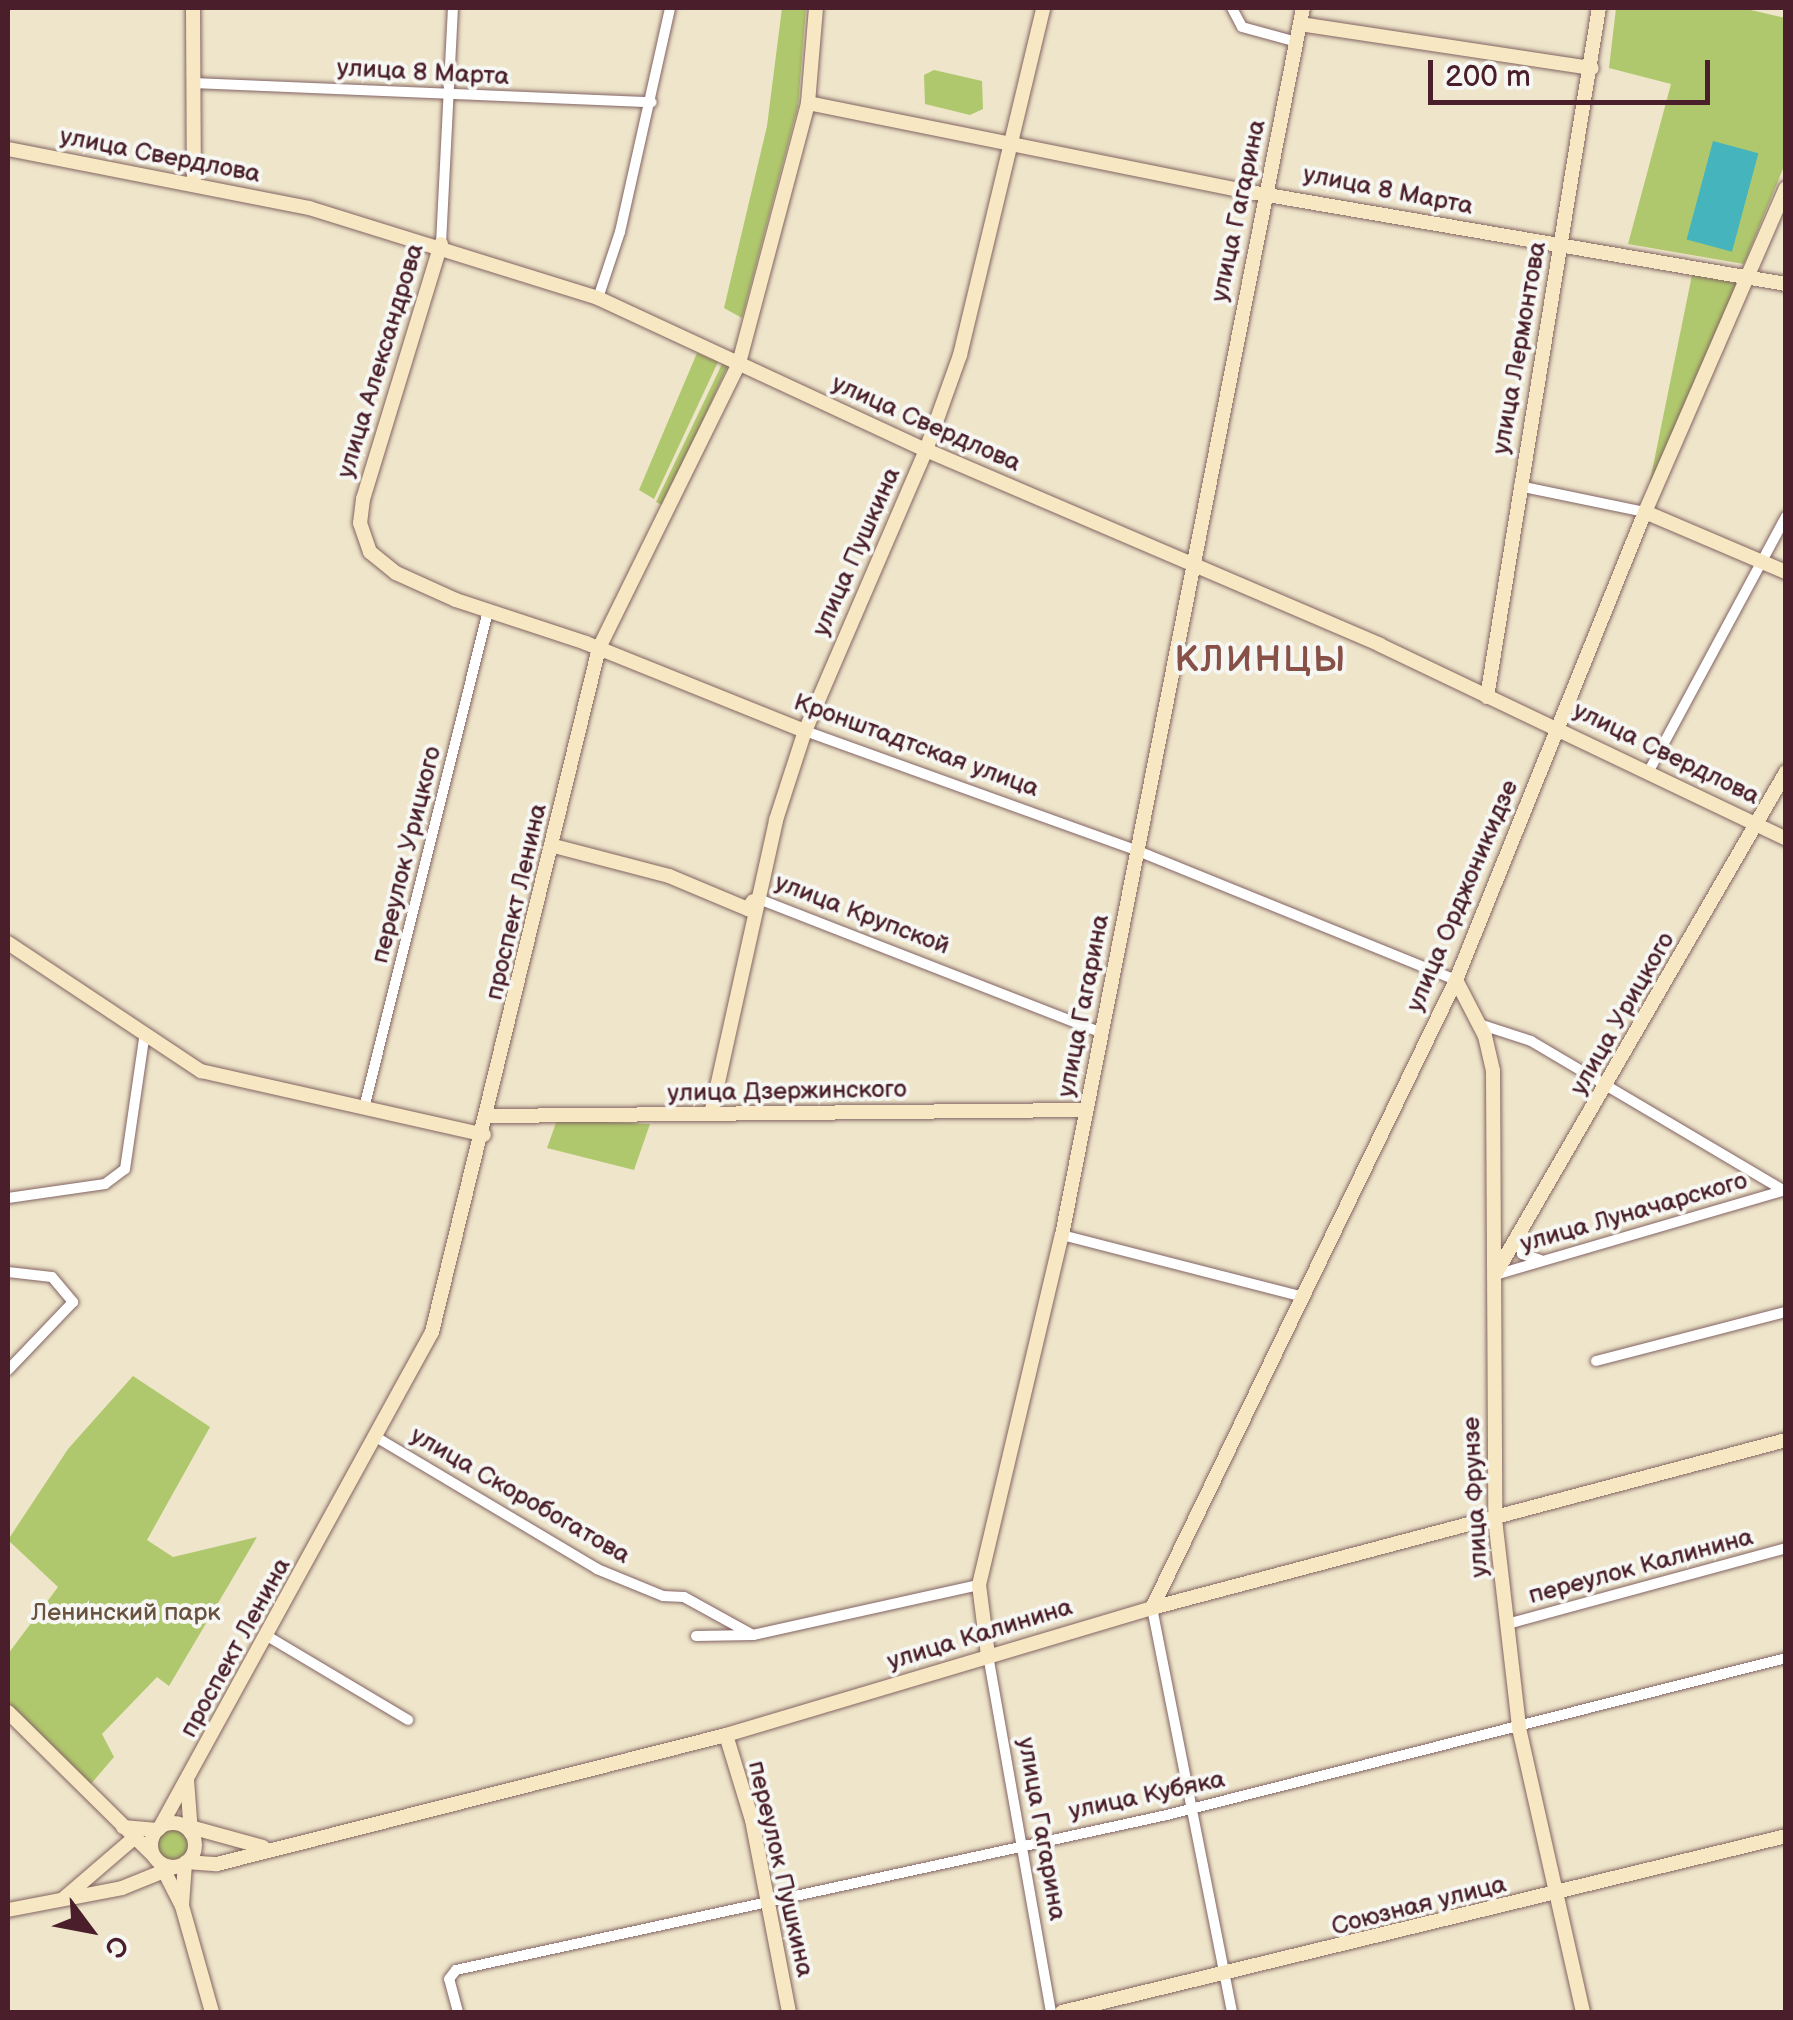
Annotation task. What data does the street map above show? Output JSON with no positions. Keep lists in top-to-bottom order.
{
  "streets": {
    "main road": [
      "улица 8 Марта",
      "улица Свердлова",
      "улица Гагарина",
      "улица Лермонтова",
      "улица Александрова",
      "улица Пушкина",
      "Кронштадтская улица",
      "улица Орджоникидзе",
      "проспект Ленина",
      "улица Крупской",
      "улица Урицкого",
      "улица Дзержинского",
      "улица Фрунзе",
      "улица Калинина",
      "переулок Пушкина",
      "Союзная улица"
    ],
    "street": [
      "переулок Урицкого",
      "улица Луначарского",
      "улица Скоробогатова",
      "переулок Калинина",
      "улица Кубяка"
    ]
  },
  "crossings": [
    ["улица 8 Марта", "улица Гагарина"],
    ["улица 8 Марта", "улица Лермонтова"],
    ["улица 8 Марта", "улица Александрова"],
    ["улица 8 Марта", "улица Пушкина"],
    ["улица 8 Марта", "улица Орджоникидзе"],
    ["улица 8 Марта", "проспект Ленина"],
    ["улица Свердлова", "улица Гагарина"],
    ["улица Свердлова", "улица Лермонтова"],
    ["улица Свердлова", "улица Александрова"],
    ["улица Свердлова", "улица Пушкина"],
    ["улица Свердлова", "улица Орджоникидзе"],
    ["улица Свердлова", "проспект Ленина"],
    ["улица Свердлова", "улица Урицкого"],
    ["улица Гагарина", "Кронштадтская улица"],
    ["улица Гагарина", "улица Крупской"],
    ["улица Гагарина", "улица Дзержинского"],
    ["улица Гагарина", "улица Калинина"],
    ["улица Гагарина", "улица Кубяка"],
    ["улица Александрова", "Кронштадтская улица"],
    ["улица Пушкина", "Кронштадтская улица"],
    ["улица Пушкина", "улица Крупской"],
    ["улица Пушкина", "улица Дзержинского"],
    ["Кронштадтская улица", "переулок Урицкого"],
    ["Кронштадтская улица", "улица Орджоникидзе"],
    ["Кронштадтская улица", "проспект Ленина"],
    ["Кронштадтская улица", "улица Фрунзе"],
    ["улица Орджоникидзе", "улица Фрунзе"],
    ["улица Орджоникидзе", "улица Калинина"],
    ["проспект Ленина", "улица Крупской"],
    ["проспект Ленина", "улица Дзержинского"],
    ["проспект Ленина", "улица Скоробогатова"],
    ["улица Урицкого", "улица Луначарского"],
    ["улица Урицкого", "улица Фрунзе"],
    ["улица Луначарского", "улица Фрунзе"],
    ["улица Фрунзе", "переулок Калинина"],
    ["улица Фрунзе", "улица Калинина"],
    ["улица Фрунзе", "улица Кубяка"],
    ["улица Фрунзе", "Союзная улица"],
    ["улица Калинина", "переулок Пушкина"],
    ["улица Кубяка", "переулок Пушкина"]
  ],
  "districts": ["КЛИНЦЫ"],
  "parks": ["Ленинский парк"],
  "scale_bar": "200 m",
  "north": "bottom right"
}
